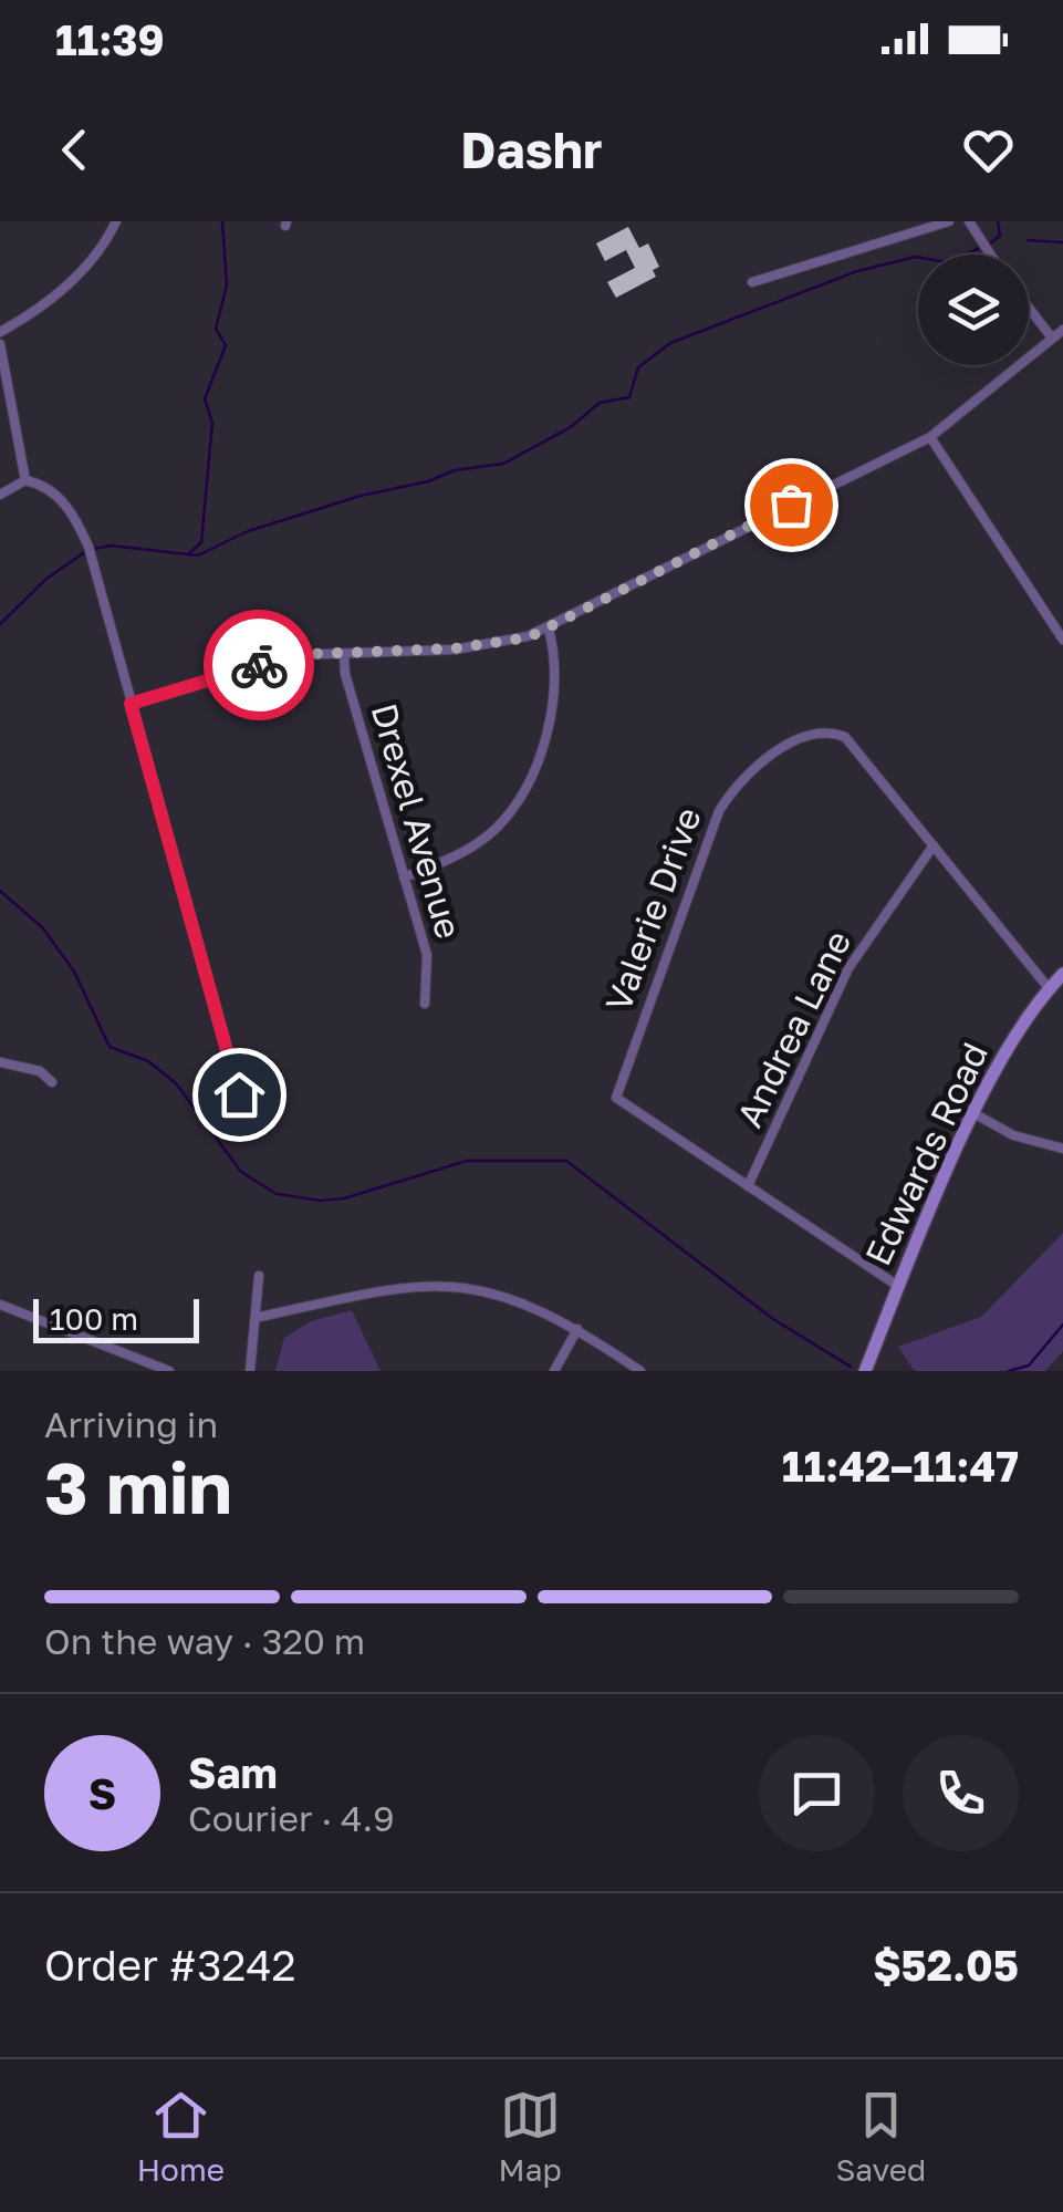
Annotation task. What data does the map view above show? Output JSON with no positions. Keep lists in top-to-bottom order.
{
  "streets": {
    "street": [
      "Drexel Avenue",
      "Valerie Drive",
      "Andrea Lane",
      "Edwards Road"
    ]
  },
  "crossings": [
    ["Valerie Drive", "Andrea Lane"],
    ["Valerie Drive", "Edwards Road"]
  ],
  "scale_bar": "100 m",
  "page": {
    "status": "11:39",
    "header": "Dashr",
    "scale": "100 m",
    "heading": ["3 min", "Arriving in", "11:42–11:47"],
    "panel": [
      "Sam",
      "Courier · 4.9",
      "Order #3242",
      "$52.05"
    ],
    "bar": "On the way · 320 m",
    "round": "S",
    "tabs": ["Home", "Map", "Saved"]
  }
}
